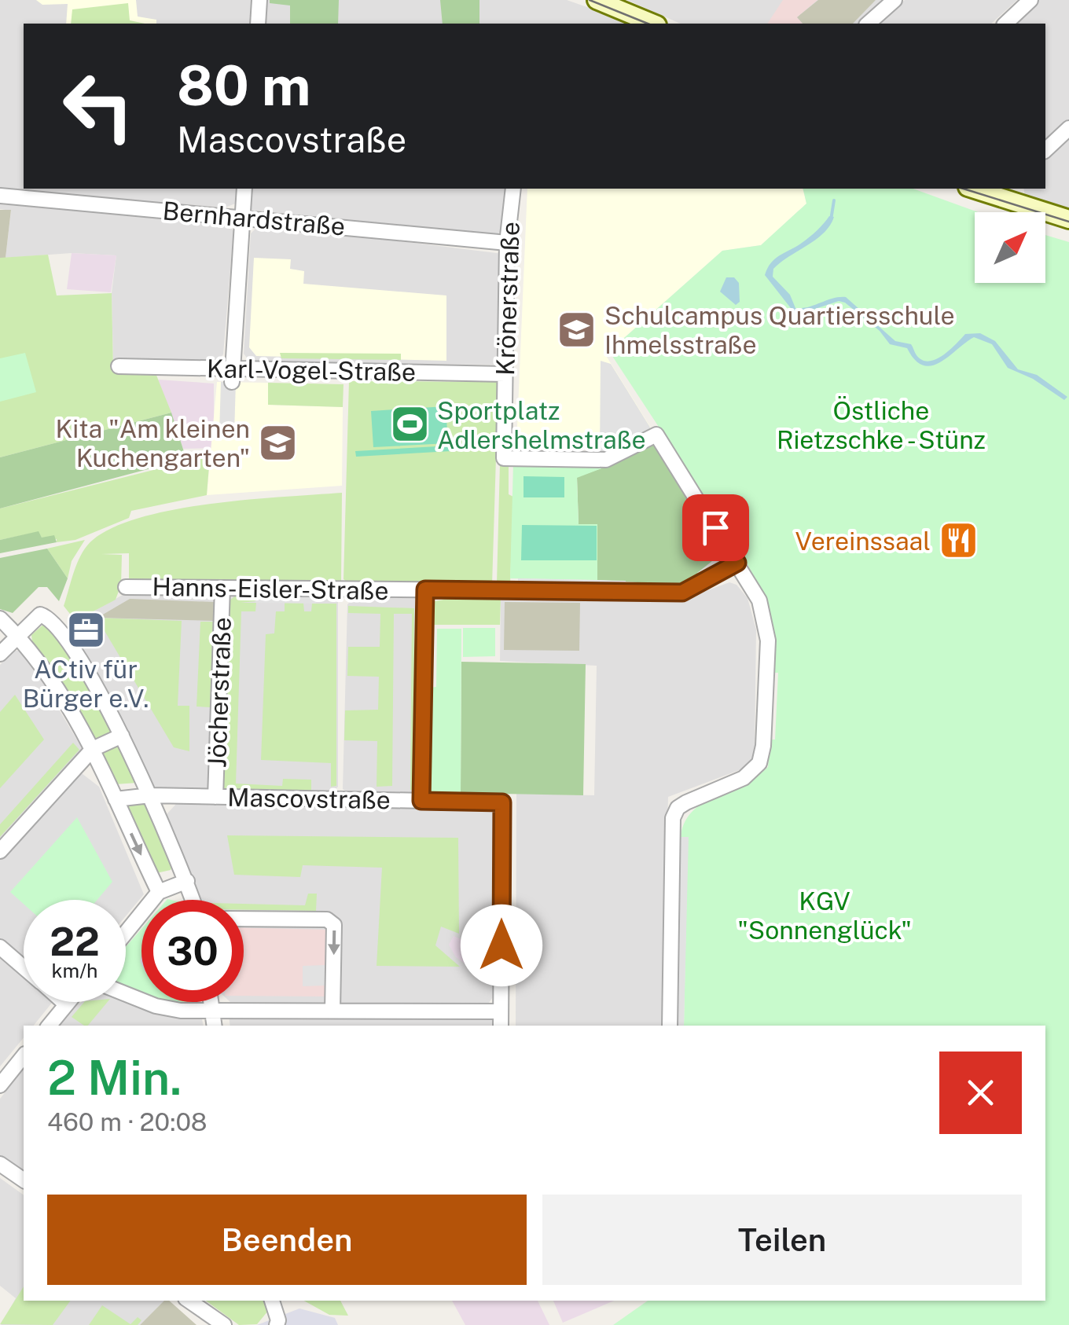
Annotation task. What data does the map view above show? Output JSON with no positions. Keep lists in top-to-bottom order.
{
  "streets": {
    "street": [
      "Bernhardstraße",
      "Krönerstraße",
      "Karl-Vogel-Straße",
      "Hanns-Eisler-Straße",
      "Jöcherstraße",
      "Mascovstraße"
    ]
  },
  "crossings": [
    ["Bernhardstraße", "Krönerstraße"],
    ["Krönerstraße", "Karl-Vogel-Straße"],
    ["Krönerstraße", "Hanns-Eisler-Straße"],
    ["Hanns-Eisler-Straße", "Jöcherstraße"],
    ["Jöcherstraße", "Mascovstraße"]
  ],
  "parks": ["Östliche Rietzschke - Stünz", "KGV \"Sonnenglück\""],
  "places": {
    "school or university": ["Schulcampus Quartiersschule Ihmelsstraße", "Kita \"Am kleinen Kuchengarten\""],
    "sports": ["Sportplatz Adlershelmstraße"],
    "restaurant": ["Vereinssaal"],
    "office": ["ACtiv für Bürger e.V."]
  },
  "north": "top right",
  "page": {
    "turn": ["80 m", "Mascovstraße"],
    "speed": "22 km/h",
    "limit": "30",
    "heading": ["2 Min.", "460 m · 20:08"],
    "buttons": ["Beenden", "Teilen"]
  }
}
